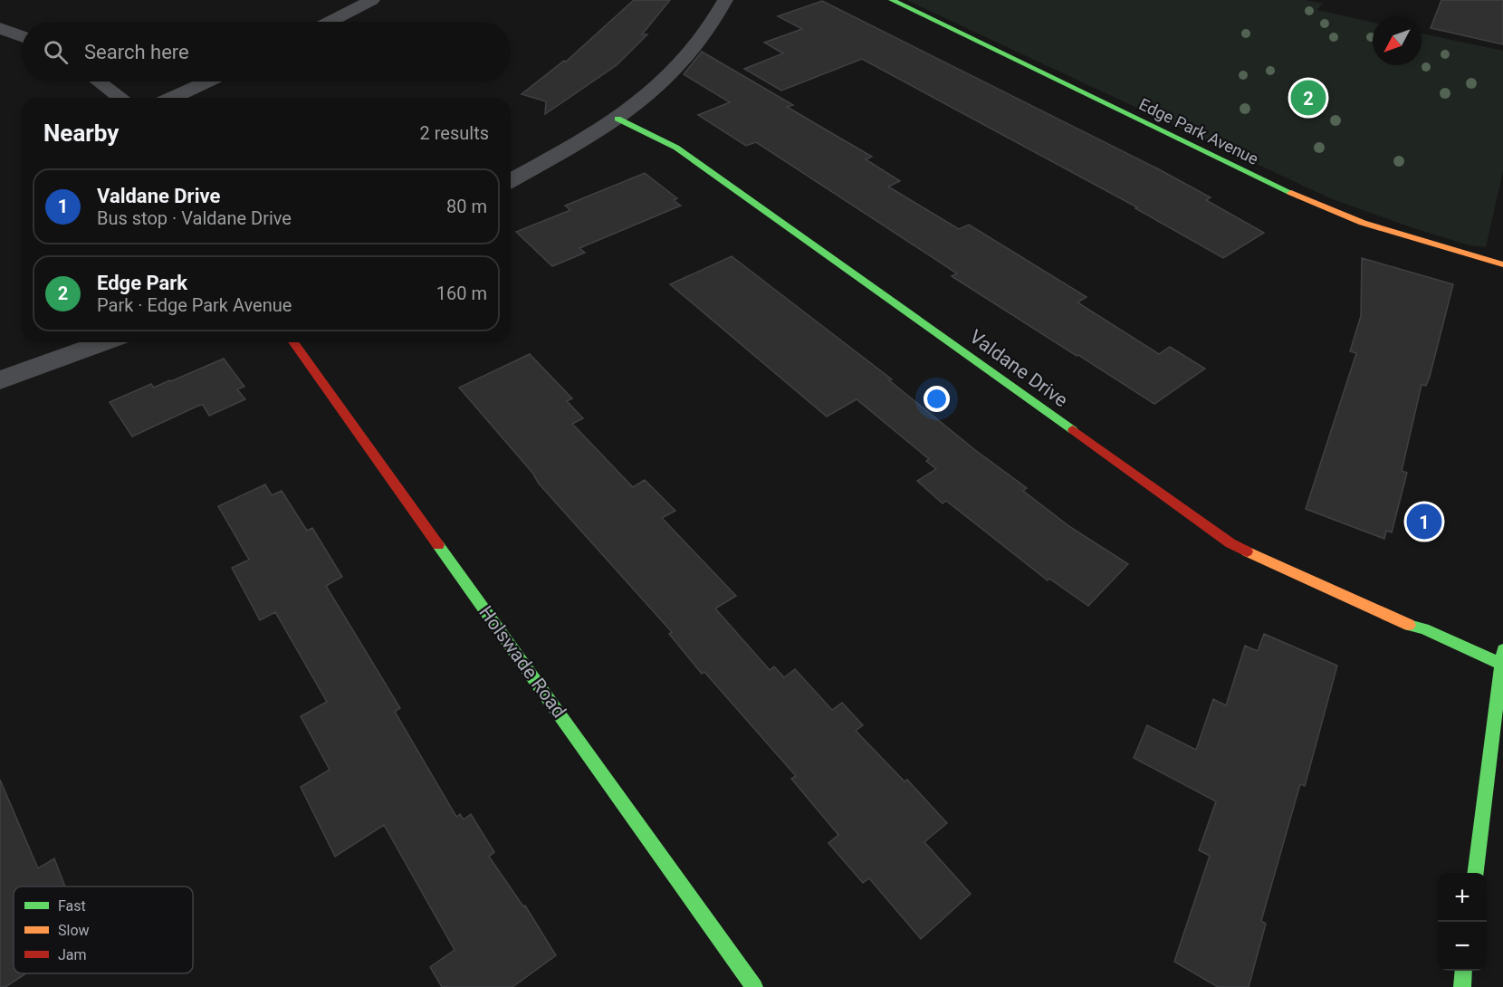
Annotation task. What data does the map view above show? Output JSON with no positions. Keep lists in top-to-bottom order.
{
  "streets": {
    "street": ["Edge Park Avenue", "Valdane Drive", "Holswade Road"]
  },
  "legend": ["Fast", "Slow", "Jam"],
  "north": "bottom left",
  "page": {
    "search": "Search here",
    "pins": ["2", "1"],
    "heading": ["Nearby", "2 results"],
    "list": [
      {
        "mark": "1",
        "name": "Valdane Drive",
        "note": "Bus stop · Valdane Drive",
        "value": "80 m"
      },
      {
        "mark": "2",
        "name": "Edge Park",
        "note": "Park · Edge Park Avenue",
        "value": "160 m"
      }
    ],
    "map_buttons": ["+", "−"]
  }
}
